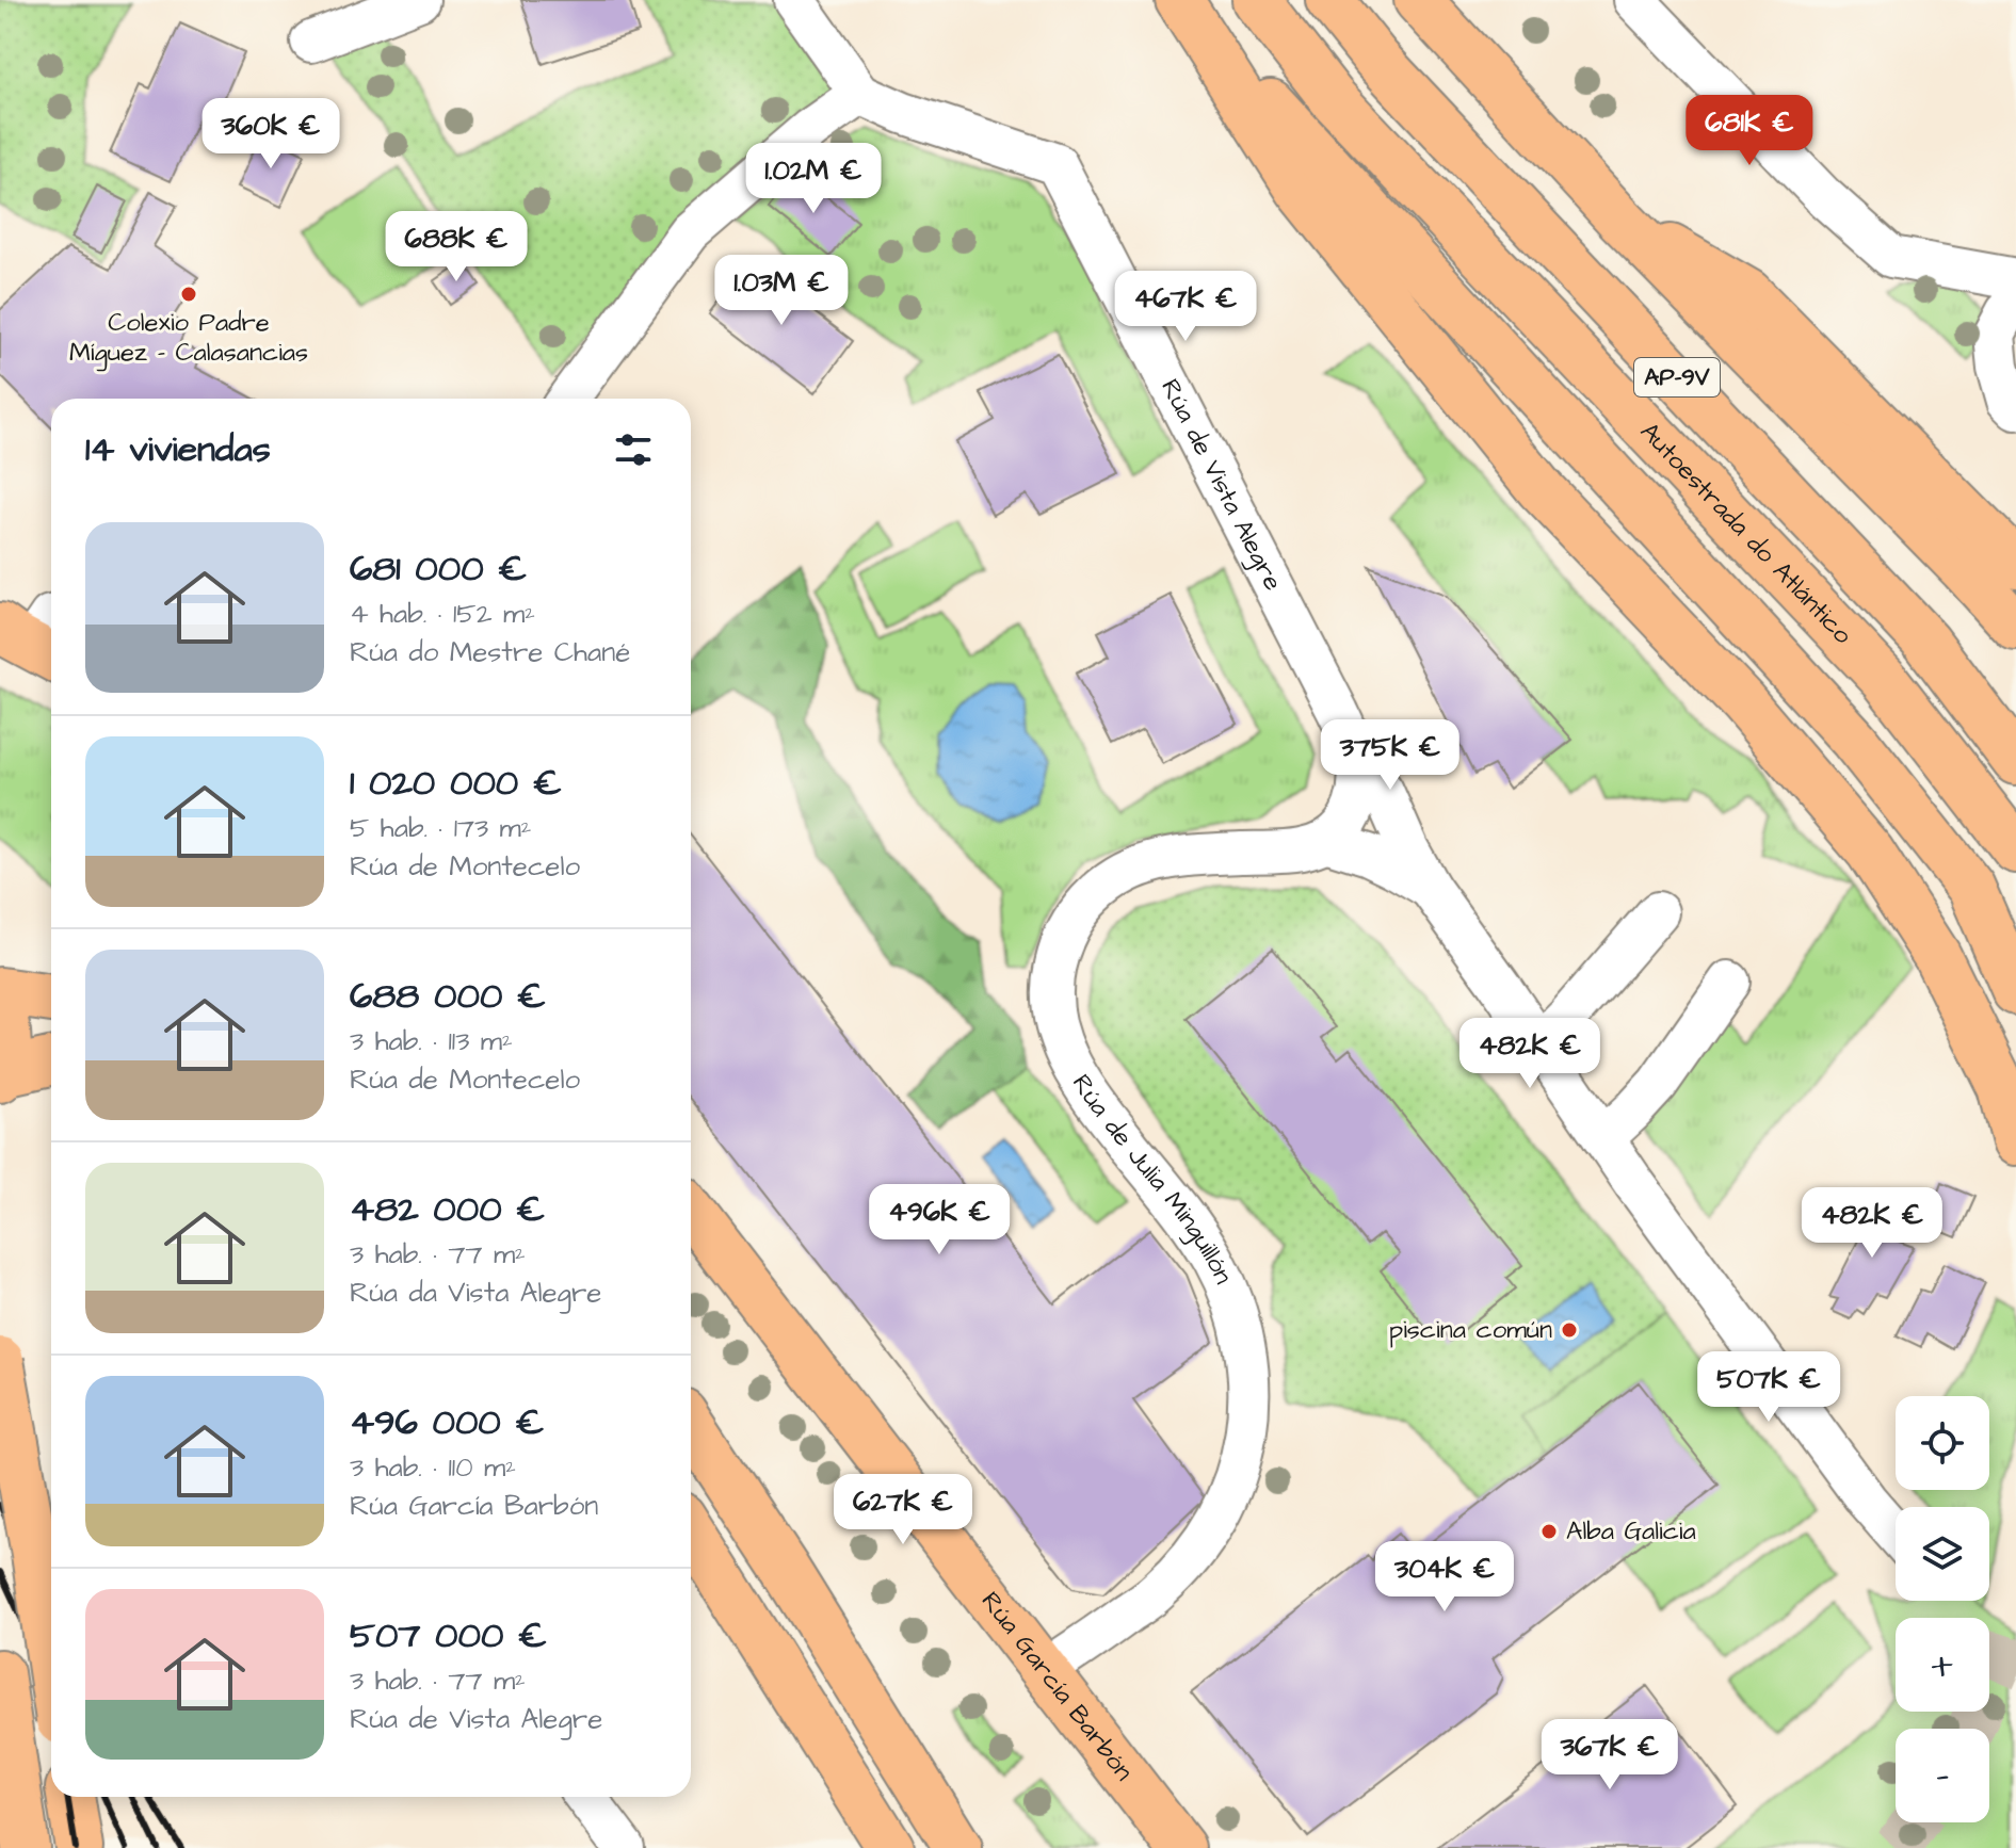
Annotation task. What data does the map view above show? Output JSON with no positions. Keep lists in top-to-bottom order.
{
  "streets": {
    "main road": ["AP-9V", "Autoestrada do Atlántico", "Rúa García Barbón"],
    "street": ["Rúa de Vista Alegre", "Rúa de Julia Minguillón"]
  },
  "crossings": [
    ["Rúa de Vista Alegre", "Rúa de Julia Minguillón"],
    ["Rúa de Julia Minguillón", "Rúa García Barbón"]
  ],
  "places": ["Colexio Padre Míguez - Calasancias", "piscina común", "Alba Galicia"],
  "page": {
    "price": [
      "681K €",
      "360K €",
      "1.02M €",
      "688K €",
      "1.03M €",
      "467K €",
      "375K €",
      "482K €",
      "496K €",
      "482K €",
      "507K €",
      "627K €",
      "304K €",
      "367K €"
    ],
    "heading": "14 viviendas",
    "list": [
      {
        "name": "681 000 €",
        "note": "4 hab. · 152 m² · Rúa do Mestre Chané"
      },
      {
        "name": "1 020 000 €",
        "note": "5 hab. · 173 m² · Rúa de Montecelo"
      },
      {
        "name": "688 000 €",
        "note": "3 hab. · 113 m² · Rúa de Montecelo"
      },
      {
        "name": "482 000 €",
        "note": "3 hab. · 77 m² · Rúa da Vista Alegre"
      },
      {
        "name": "496 000 €",
        "note": "3 hab. · 110 m² · Rúa García Barbón"
      },
      {
        "name": "507 000 €",
        "note": "3 hab. · 77 m² · Rúa de Vista Alegre"
      }
    ],
    "map_buttons": ["+", "−"]
  }
}
